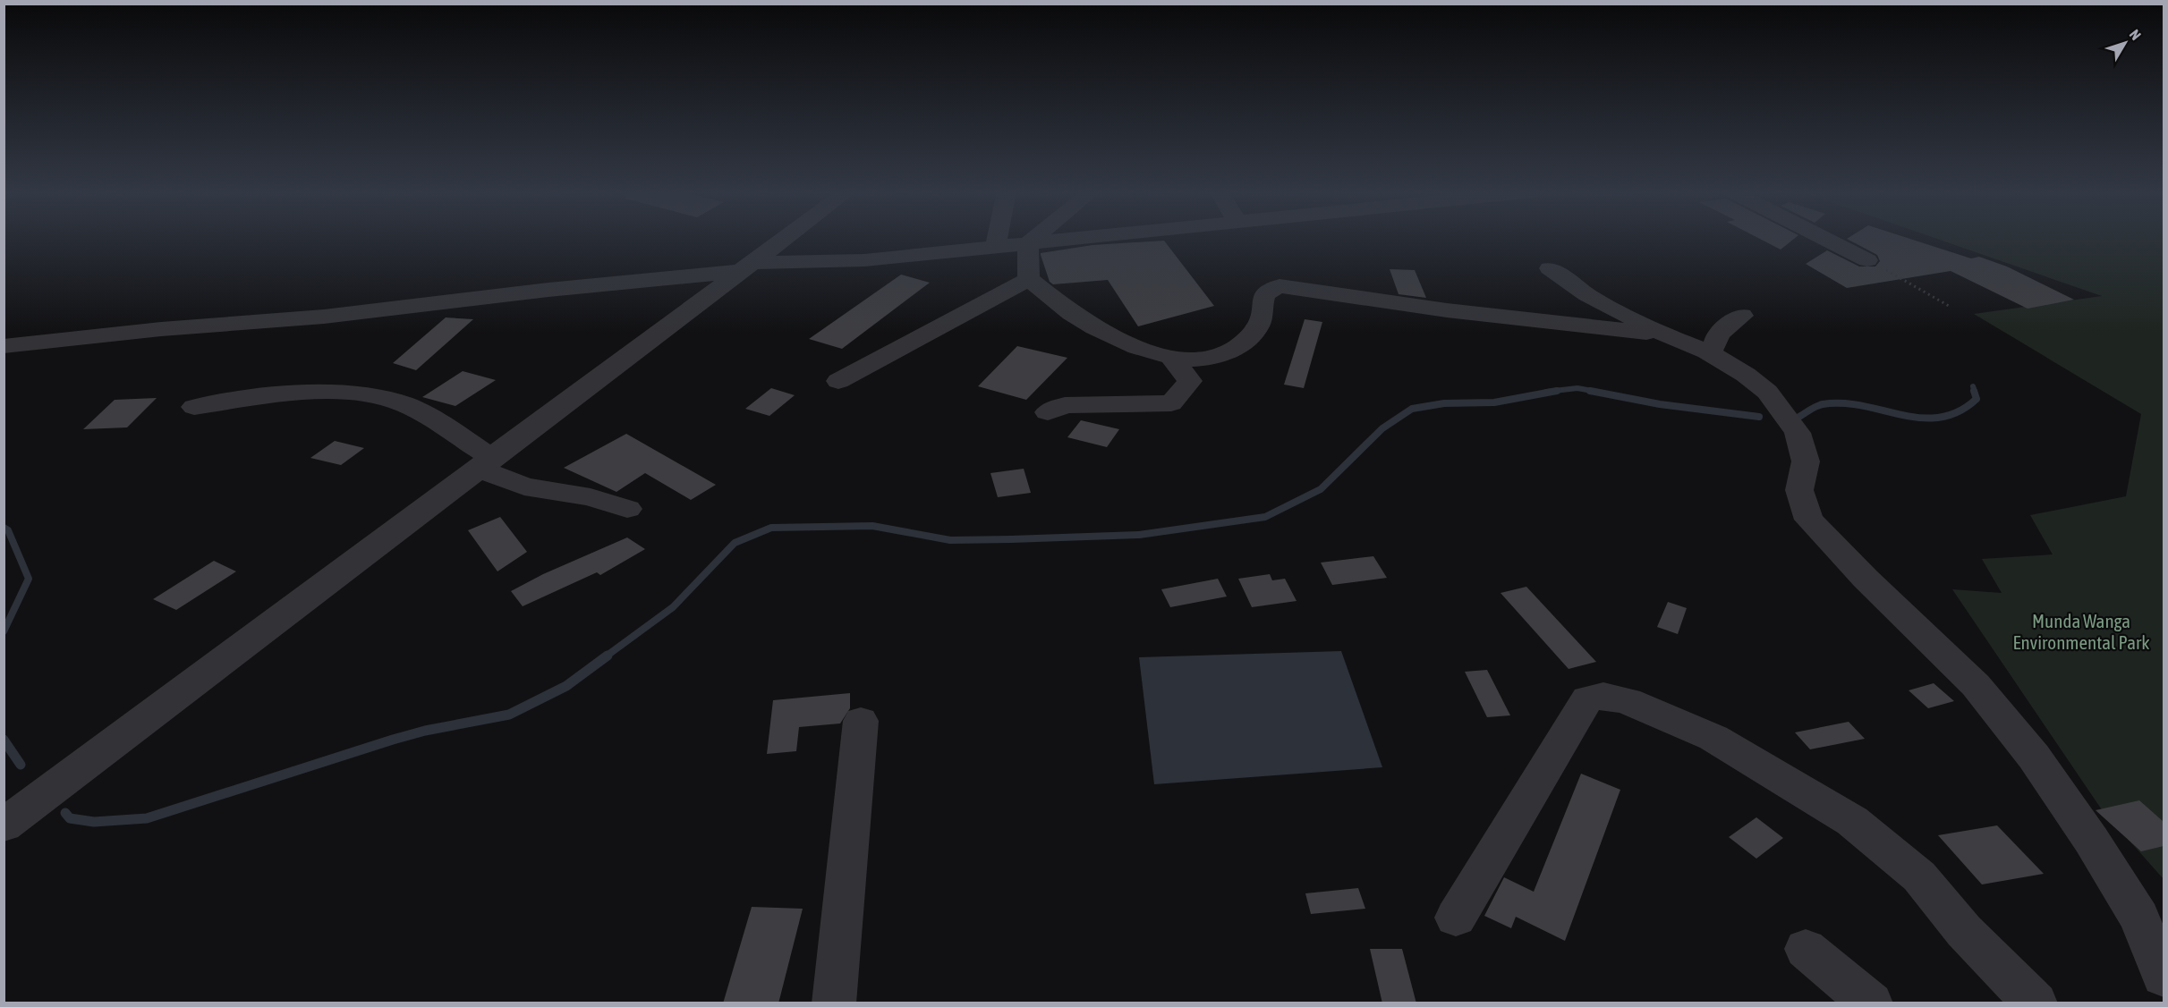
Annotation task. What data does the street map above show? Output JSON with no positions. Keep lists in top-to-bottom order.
{
  "parks": ["Munda Wanga Environmental Park"],
  "north": "top right"
}
